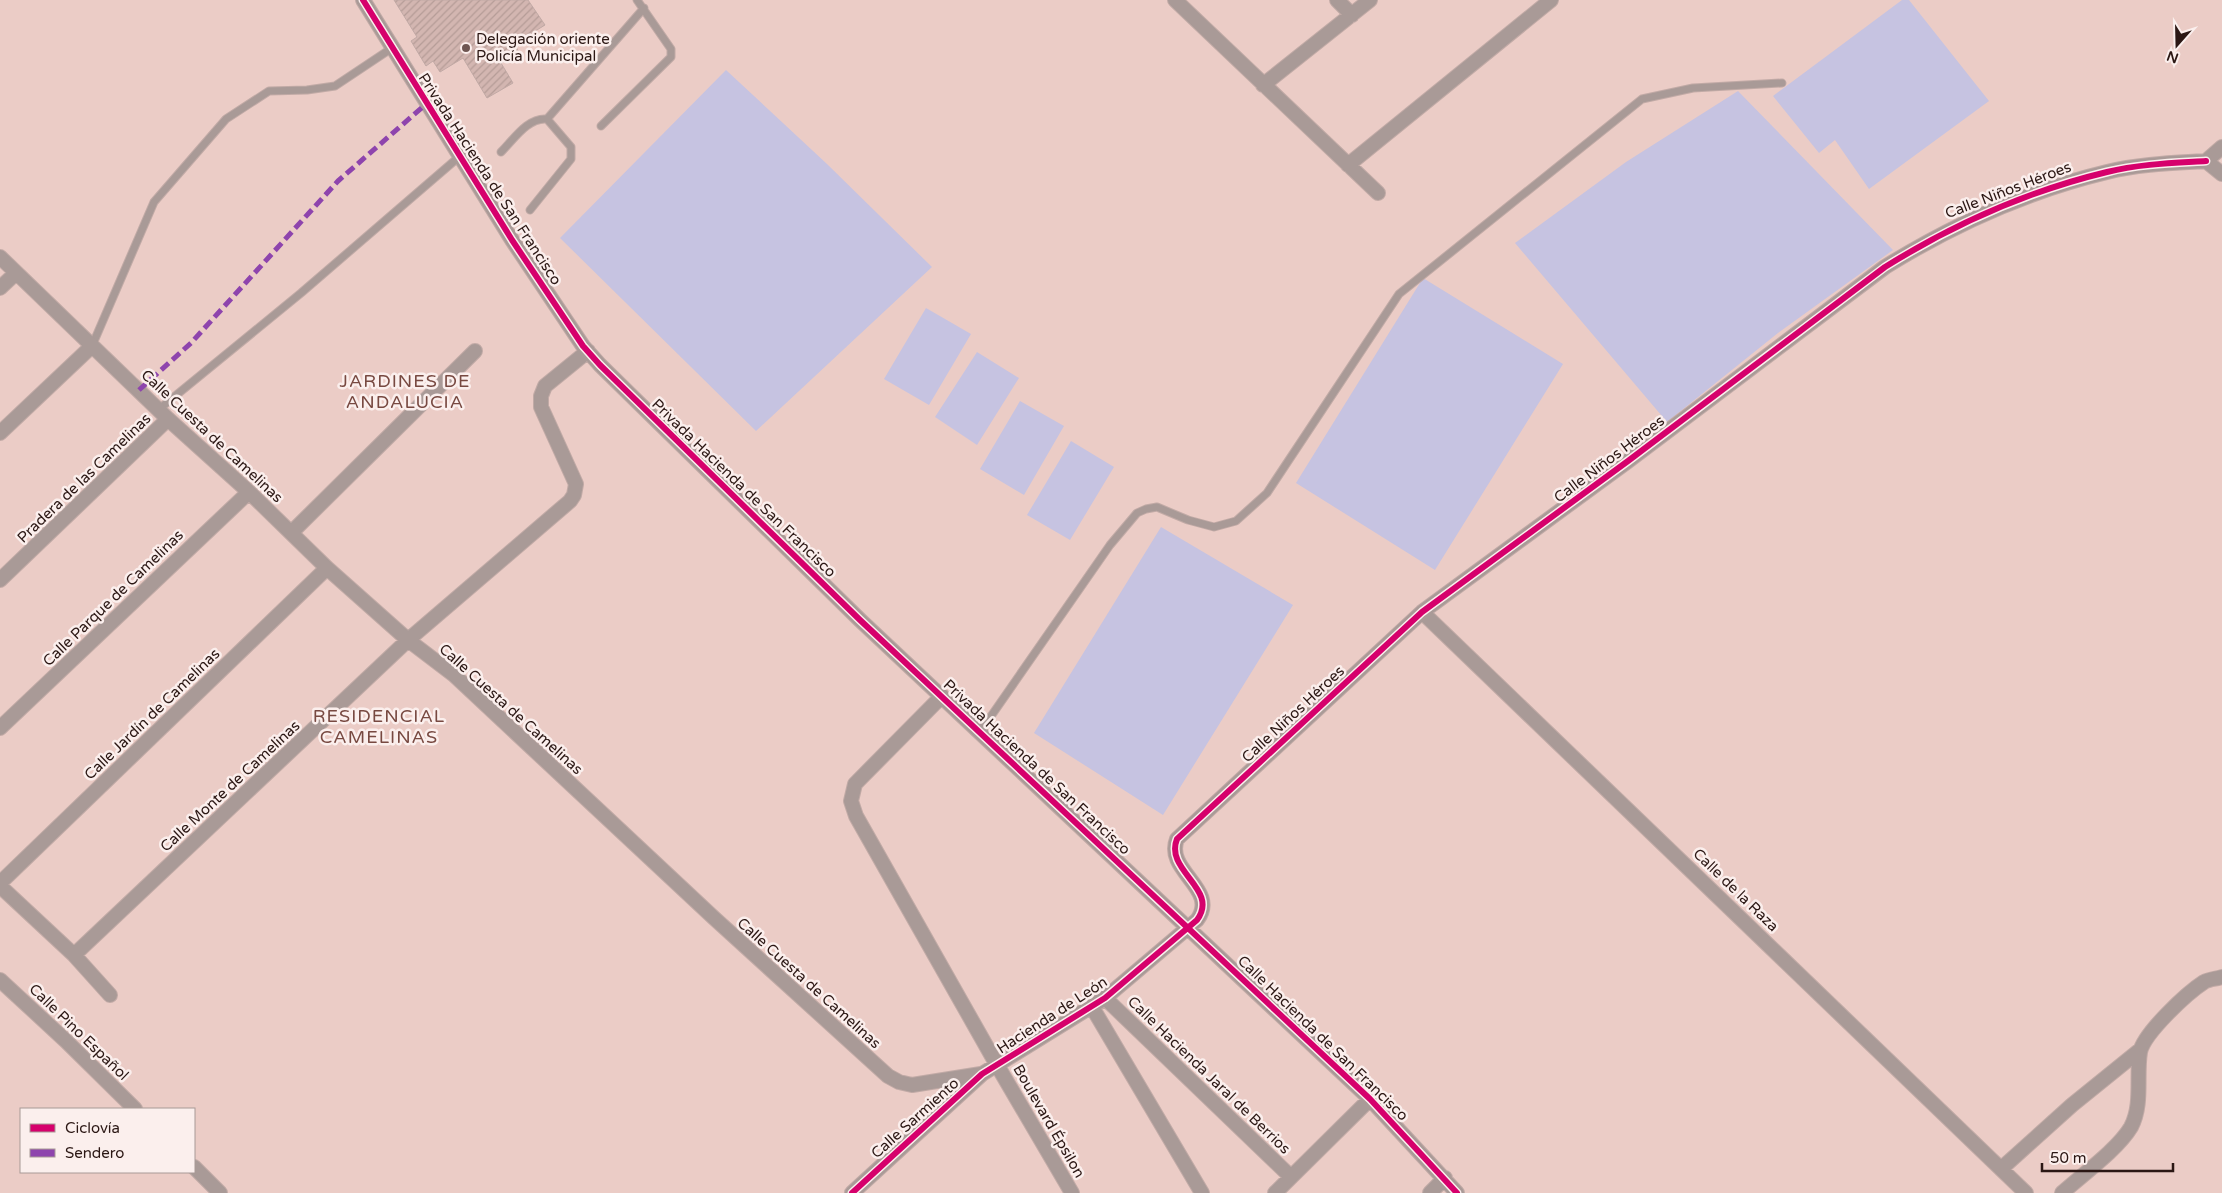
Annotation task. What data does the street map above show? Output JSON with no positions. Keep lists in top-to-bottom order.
{
  "streets": {
    "street": [
      "Privada Hacienda de San Francisco",
      "Calle Niños Héroes",
      "Calle Cuesta de Camelinas",
      "Pradera de las Camelinas",
      "Calle Parque de Camelinas",
      "Calle Jardín de Camelinas",
      "Calle Monte de Camelinas",
      "Calle de la Raza",
      "Hacienda de León",
      "Calle Pino Español",
      "Calle Hacienda de San Francisco",
      "Calle Hacienda Jaral de Berrios",
      "Calle Sarmiento",
      "Boulevard Épsilon"
    ]
  },
  "crossings": [
    ["Privada Hacienda de San Francisco", "Calle Niños Héroes"],
    ["Privada Hacienda de San Francisco", "Calle Monte de Camelinas"],
    ["Privada Hacienda de San Francisco", "Hacienda de León"],
    ["Privada Hacienda de San Francisco", "Calle Hacienda de San Francisco"],
    ["Privada Hacienda de San Francisco", "Boulevard Épsilon"],
    ["Calle Niños Héroes", "Calle de la Raza"],
    ["Calle Niños Héroes", "Hacienda de León"],
    ["Calle Niños Héroes", "Calle Hacienda de San Francisco"],
    ["Calle Cuesta de Camelinas", "Pradera de las Camelinas"],
    ["Calle Cuesta de Camelinas", "Calle Parque de Camelinas"],
    ["Calle Cuesta de Camelinas", "Calle Jardín de Camelinas"],
    ["Calle Cuesta de Camelinas", "Calle Monte de Camelinas"],
    ["Calle Cuesta de Camelinas", "Calle Sarmiento"],
    ["Hacienda de León", "Calle Hacienda de San Francisco"],
    ["Hacienda de León", "Calle Hacienda Jaral de Berrios"],
    ["Hacienda de León", "Calle Sarmiento"],
    ["Hacienda de León", "Boulevard Épsilon"],
    ["Calle Sarmiento", "Boulevard Épsilon"]
  ],
  "districts": ["JARDINES DE ANDALUCIA", "RESIDENCIAL CAMELINAS"],
  "places": ["Delegación oriente Policía Municipal"],
  "legend": ["Ciclovía", "Sendero"],
  "scale_bar": "50 m",
  "north": "bottom"
}
